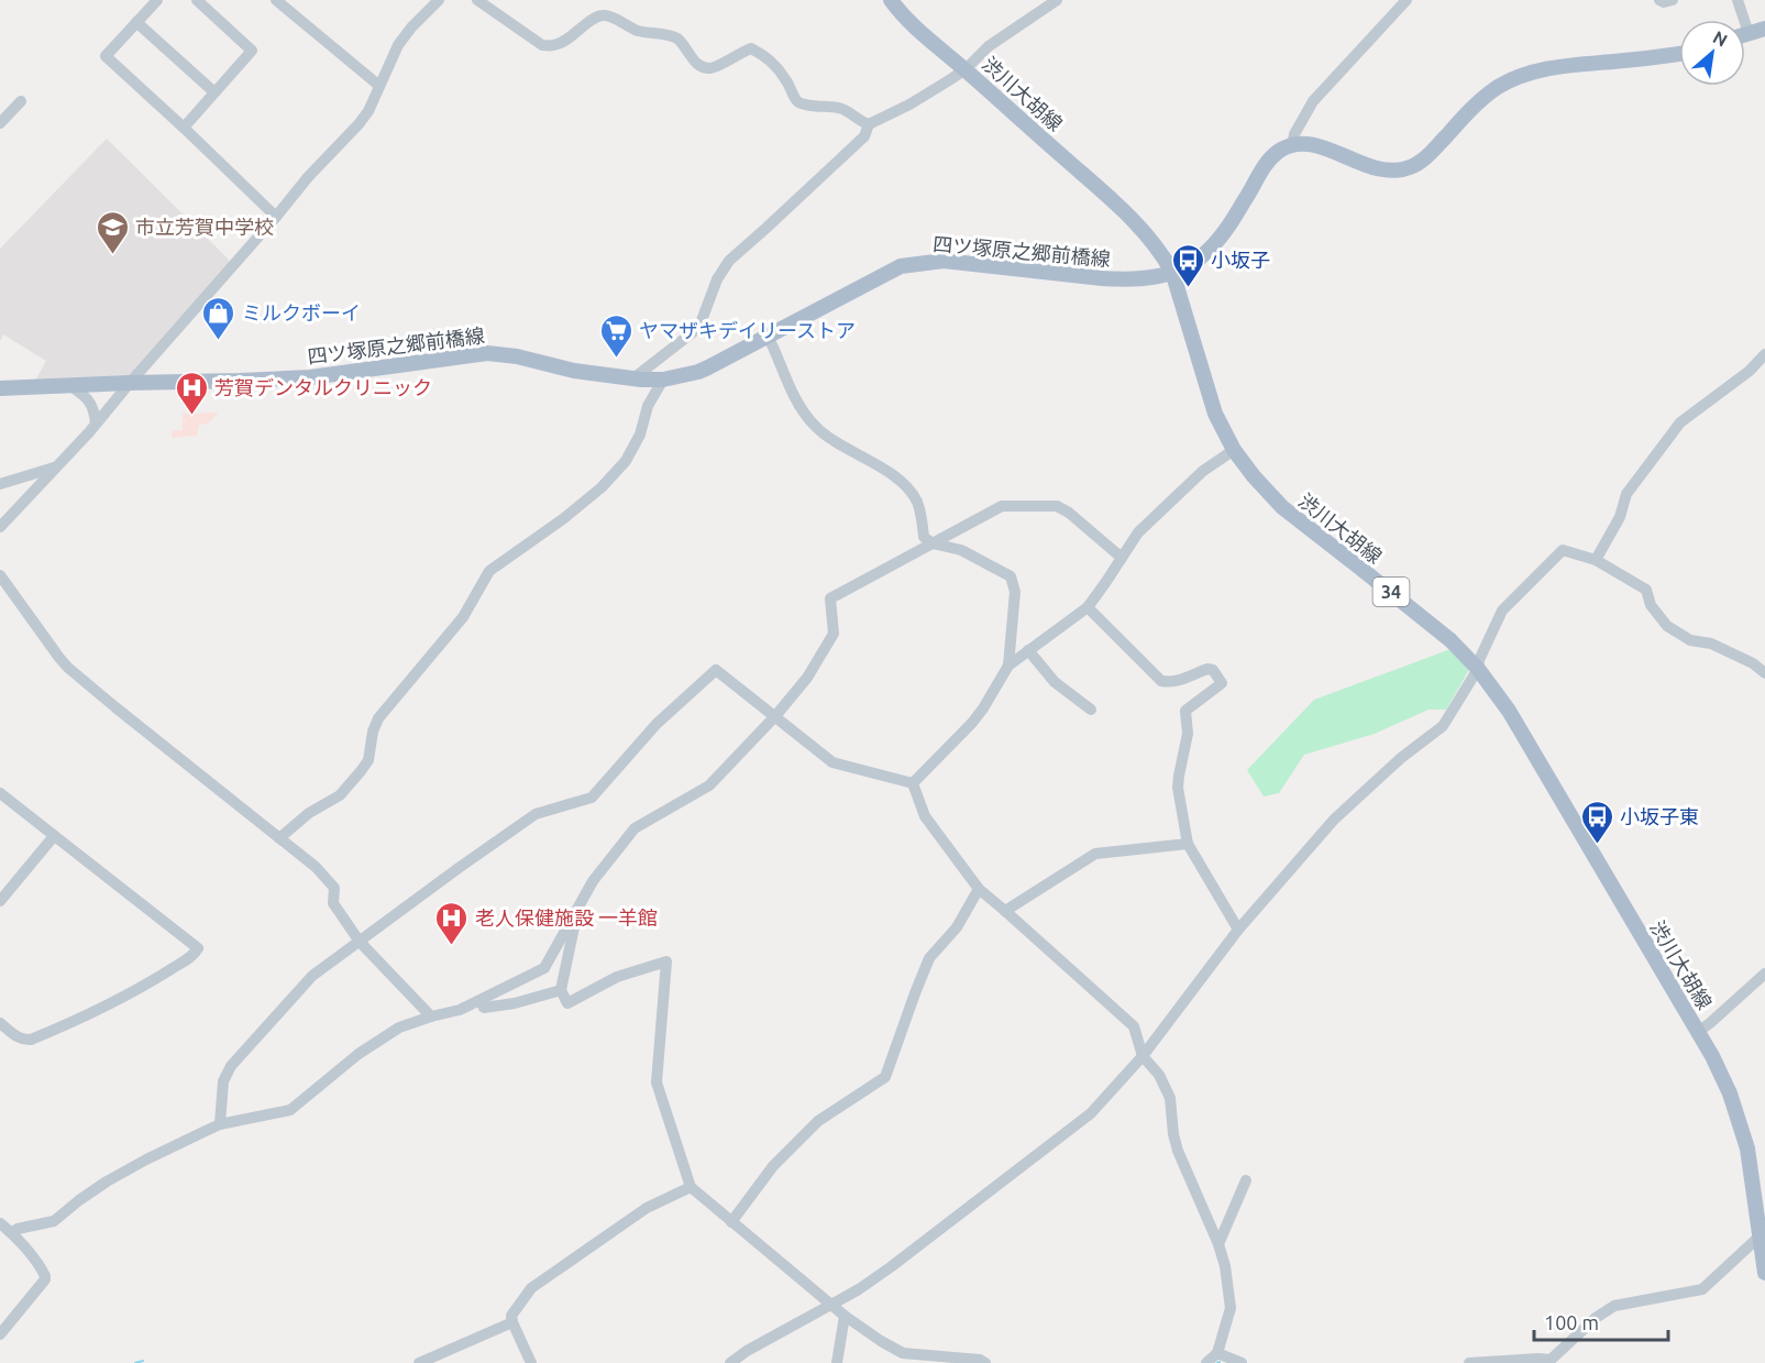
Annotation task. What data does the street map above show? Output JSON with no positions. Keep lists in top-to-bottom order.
{
  "streets": {
    "main road": ["渋川大胡線", "四ツ塚原之郷前橋線", "34"]
  },
  "crossings": [
    ["渋川大胡線", "四ツ塚原之郷前橋線"]
  ],
  "places": {
    "school or university": ["市立芳賀中学校"],
    "bus stop": ["小坂子", "小坂子東"],
    "shop": ["ミルクボーイ"],
    "supermarket": ["ヤマザキデイリーストア"],
    "hospital": ["芳賀デンタルクリニック", "老人保健施設 一羊館"]
  },
  "scale_bar": "100 m",
  "north": "top right"
}
